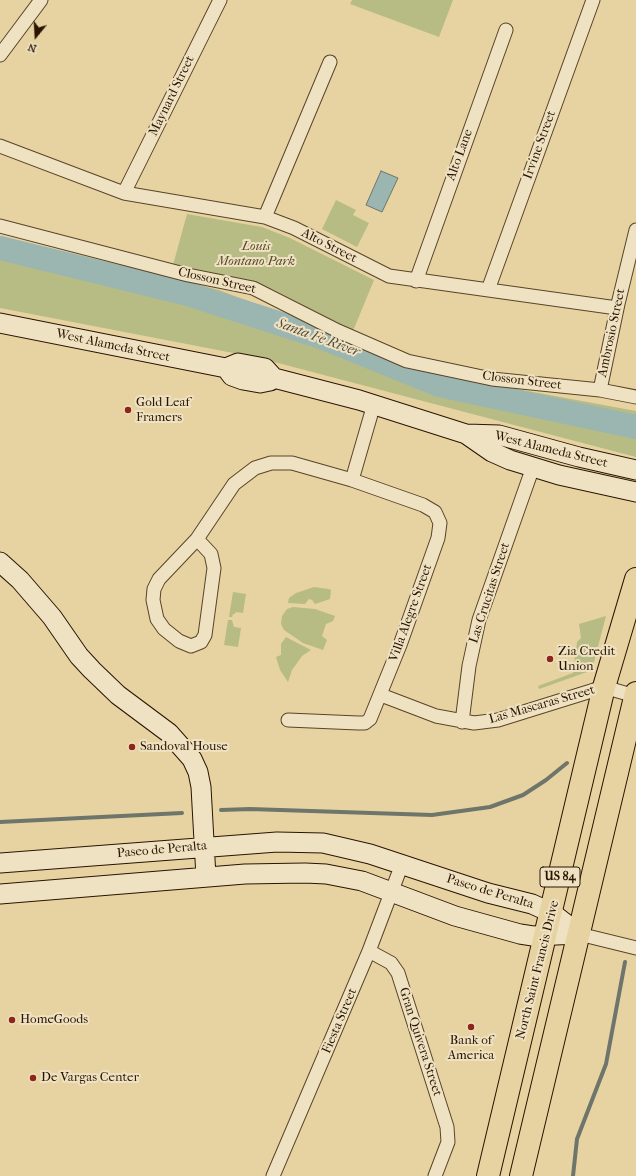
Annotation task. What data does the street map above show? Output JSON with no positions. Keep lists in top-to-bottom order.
{
  "streets": {
    "highway": ["US 84", "North Saint Francis Drive"],
    "street": [
      "Maynard Street",
      "Irvine Street",
      "Alto Lane",
      "Alto Street",
      "Closson Street",
      "Ambrosio Street",
      "West Alameda Street",
      "Las Crucitas Street",
      "Villa Alegre Street",
      "Las Mascaras Street",
      "Paseo de Peralta",
      "Fiesta Street",
      "Gran Quivera Street"
    ]
  },
  "crossings": [
    ["Maynard Street", "Alto Street"],
    ["Irvine Street", "Alto Street"],
    ["Alto Lane", "Alto Street"],
    ["Alto Street", "Ambrosio Street"],
    ["Closson Street", "Ambrosio Street"],
    ["West Alameda Street", "Las Crucitas Street"],
    ["Las Crucitas Street", "Las Mascaras Street"],
    ["Villa Alegre Street", "Las Mascaras Street"],
    ["Las Mascaras Street", "US 84"],
    ["Las Mascaras Street", "North Saint Francis Drive"],
    ["Paseo de Peralta", "US 84"],
    ["Paseo de Peralta", "North Saint Francis Drive"],
    ["Paseo de Peralta", "Fiesta Street"],
    ["Fiesta Street", "Gran Quivera Street"]
  ],
  "water": ["Santa Fe River"],
  "parks": ["Louis Montano Park"],
  "places": [
    "Gold Leaf Framers",
    "Zia Credit Union",
    "Sandoval House",
    "HomeGoods",
    "Bank of America",
    "De Vargas Center"
  ],
  "north": "bottom"
}
